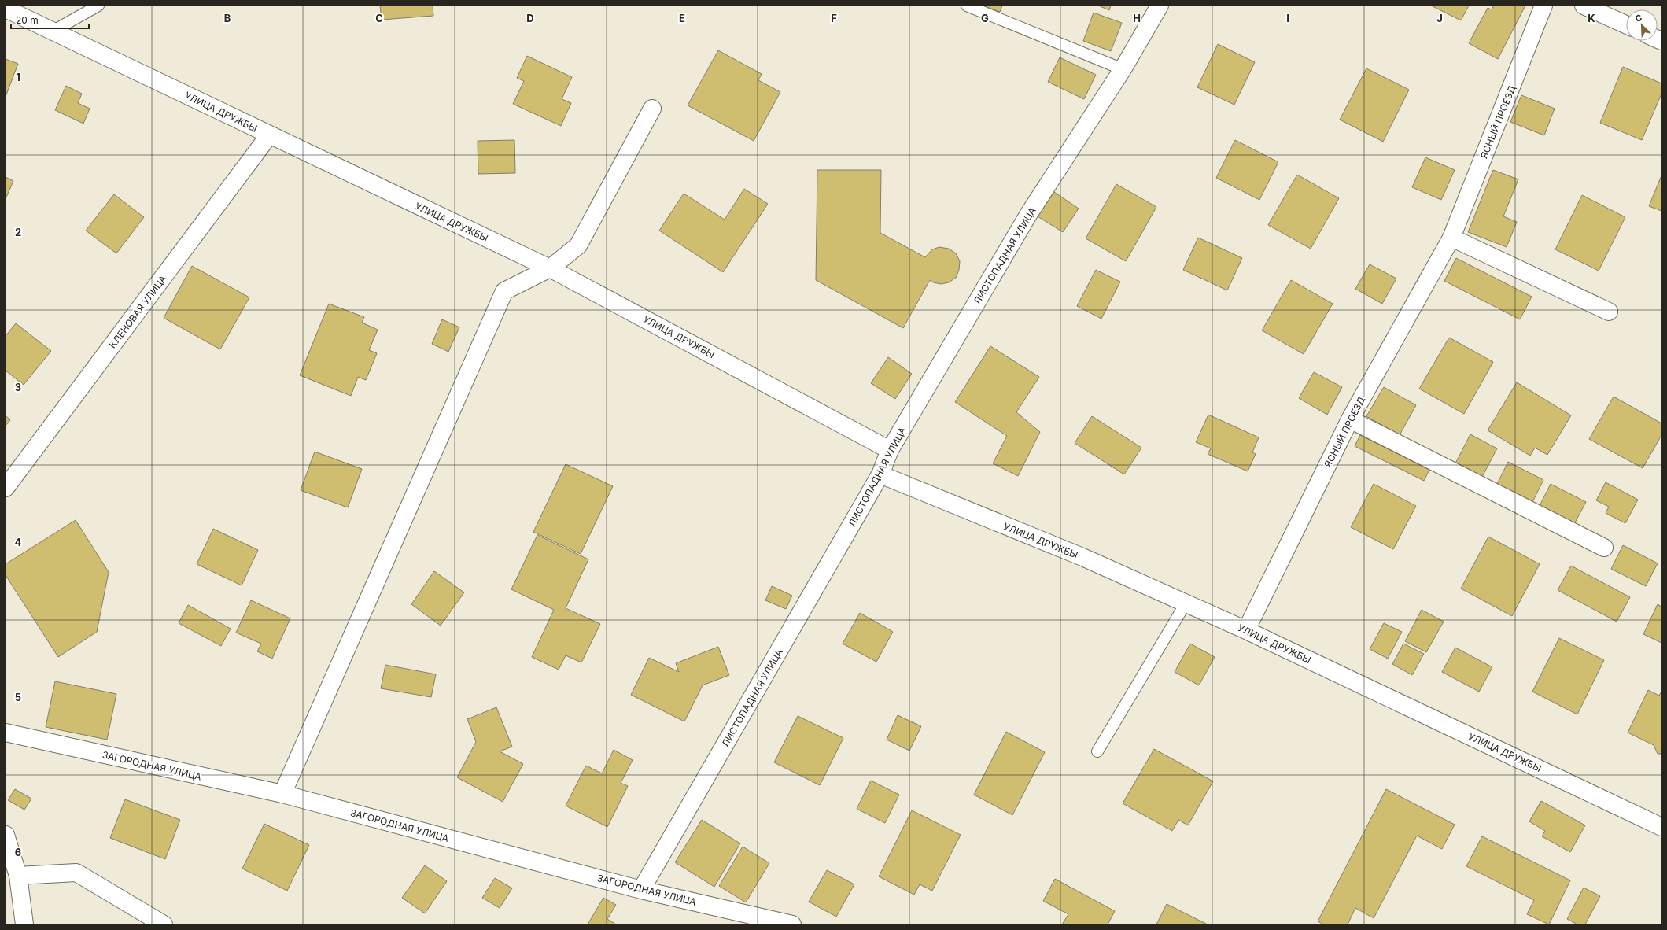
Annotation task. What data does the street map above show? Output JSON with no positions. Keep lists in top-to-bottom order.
{
  "streets": {
    "street": [
      "УЛИЦА ДРУЖБЫ",
      "ЯСНЫЙ ПРОЕЗД",
      "ЛИСТОПАДНАЯ УЛИЦА",
      "КЛЕНОВАЯ УЛИЦА",
      "ЗАГОРОДНАЯ УЛИЦА"
    ]
  },
  "crossings": [
    ["УЛИЦА ДРУЖБЫ", "ЯСНЫЙ ПРОЕЗД"],
    ["УЛИЦА ДРУЖБЫ", "ЛИСТОПАДНАЯ УЛИЦА"],
    ["УЛИЦА ДРУЖБЫ", "КЛЕНОВАЯ УЛИЦА"],
    ["ЛИСТОПАДНАЯ УЛИЦА", "ЗАГОРОДНАЯ УЛИЦА"]
  ],
  "scale_bar": "20 m",
  "north": "top left",
  "grid": {
    "columns": [
      "B",
      "C",
      "D",
      "E",
      "F",
      "G",
      "H",
      "I",
      "J",
      "K"
    ],
    "rows": [
      "1",
      "2",
      "3",
      "4",
      "5",
      "6"
    ]
  }
}
